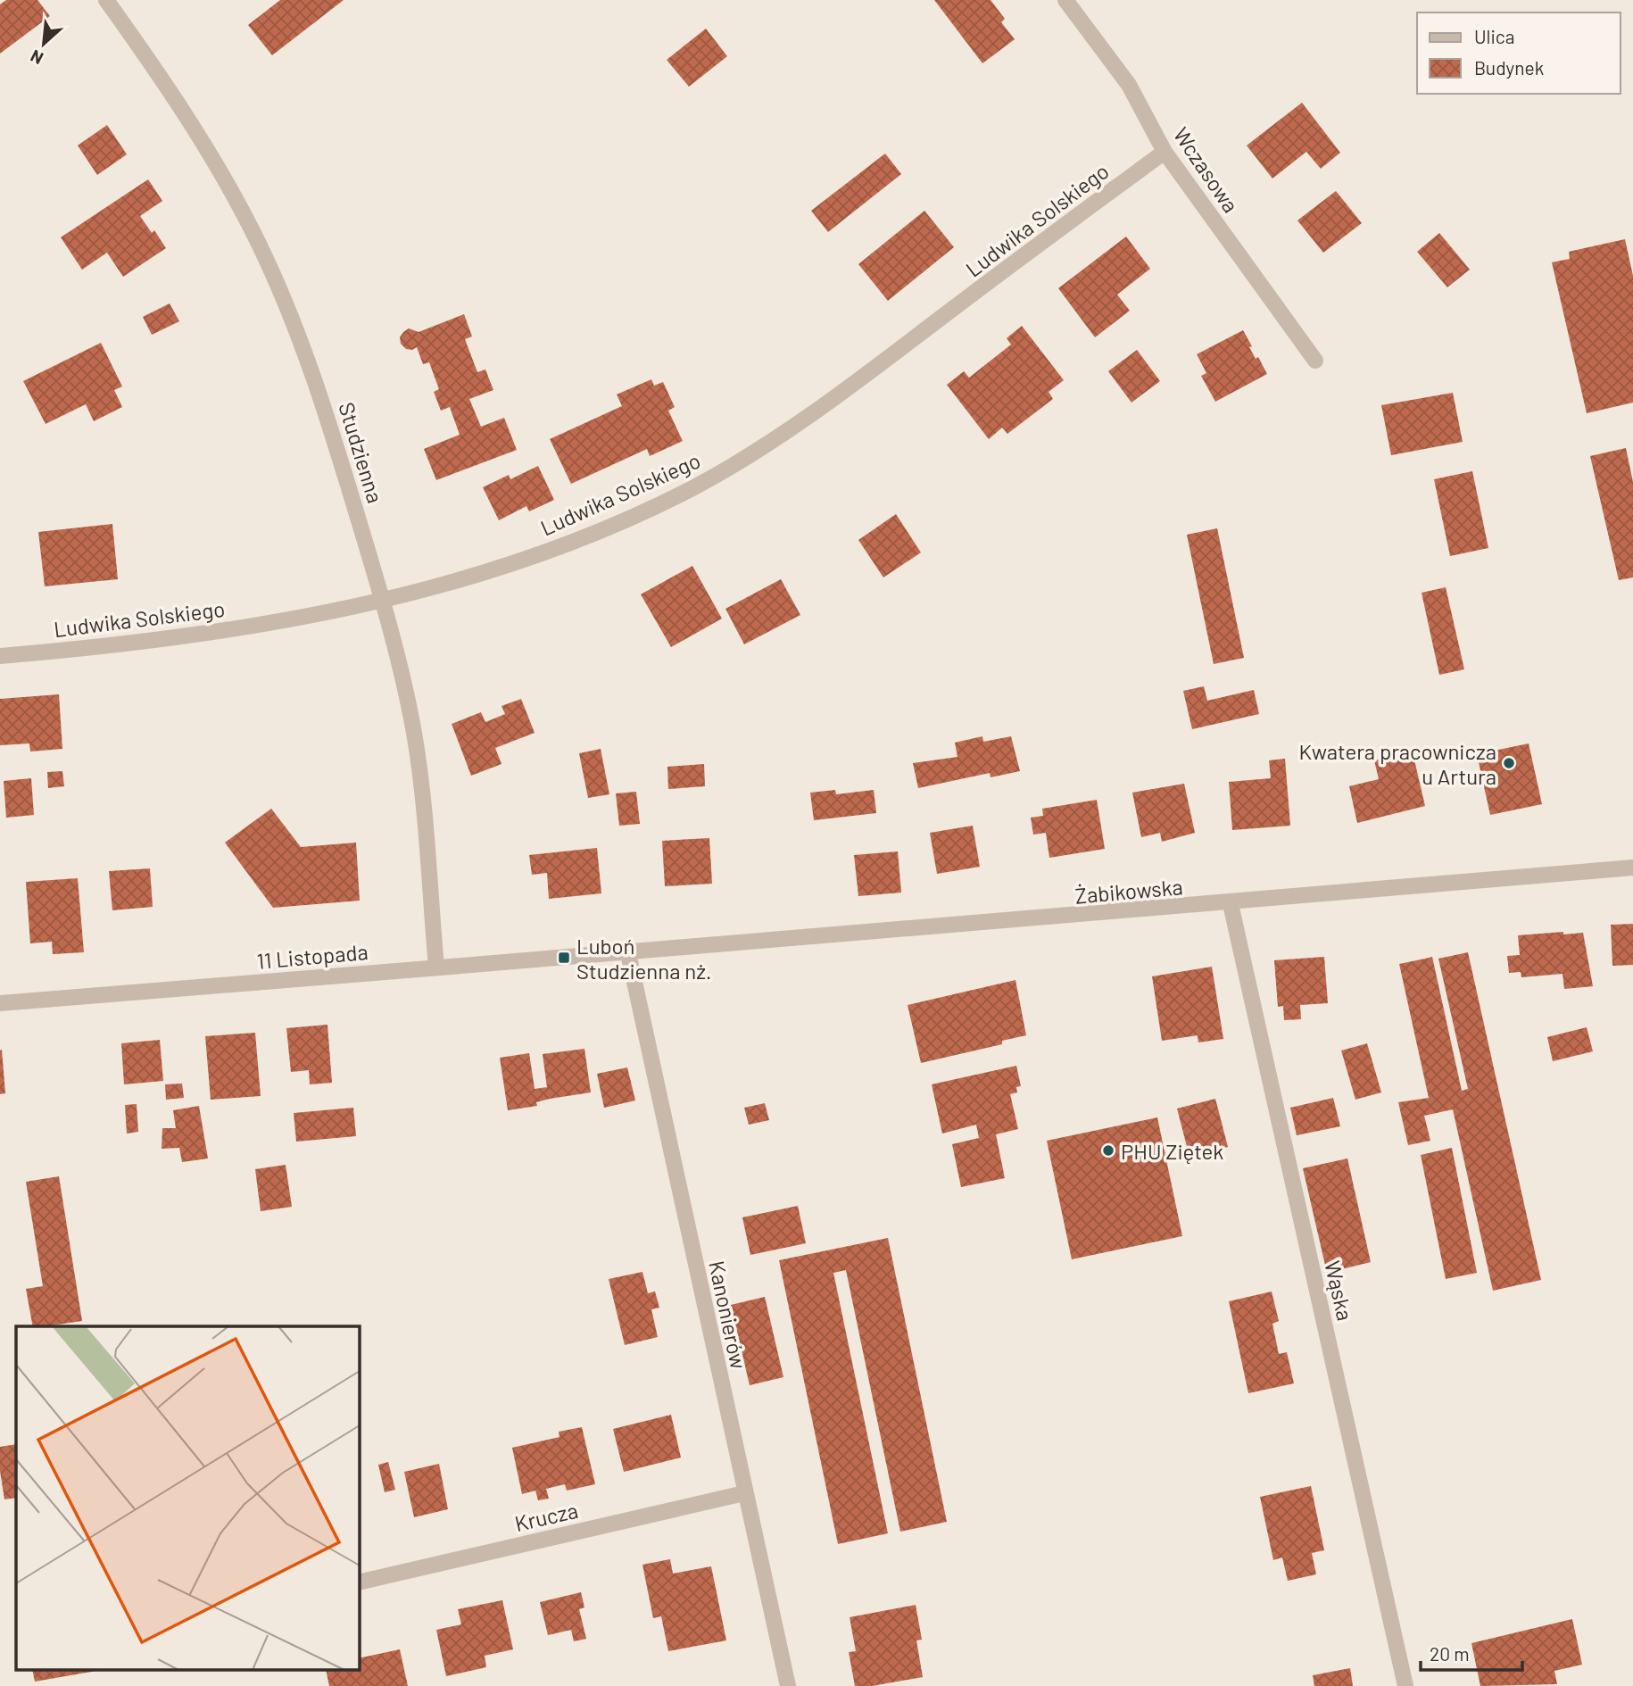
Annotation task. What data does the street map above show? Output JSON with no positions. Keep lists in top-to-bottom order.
{
  "streets": {
    "street": [
      "Wczasowa",
      "Ludwika Solskiego",
      "Studzienna",
      "Żabikowska",
      "11 Listopada",
      "Wąska",
      "Kanonierów",
      "Krucza"
    ]
  },
  "crossings": [
    ["Wczasowa", "Ludwika Solskiego"],
    ["Ludwika Solskiego", "Studzienna"],
    ["Studzienna", "11 Listopada"],
    ["Żabikowska", "11 Listopada"],
    ["Żabikowska", "Wąska"],
    ["Żabikowska", "Kanonierów"],
    ["11 Listopada", "Kanonierów"],
    ["Kanonierów", "Krucza"]
  ],
  "places": {
    "other": ["Kwatera pracownicza u Artura", "PHU Ziętek"],
    "transit": ["Luboń Studzienna nż."]
  },
  "legend": ["Ulica", "Budynek"],
  "scale_bar": "20 m",
  "north": "bottom left"
}
